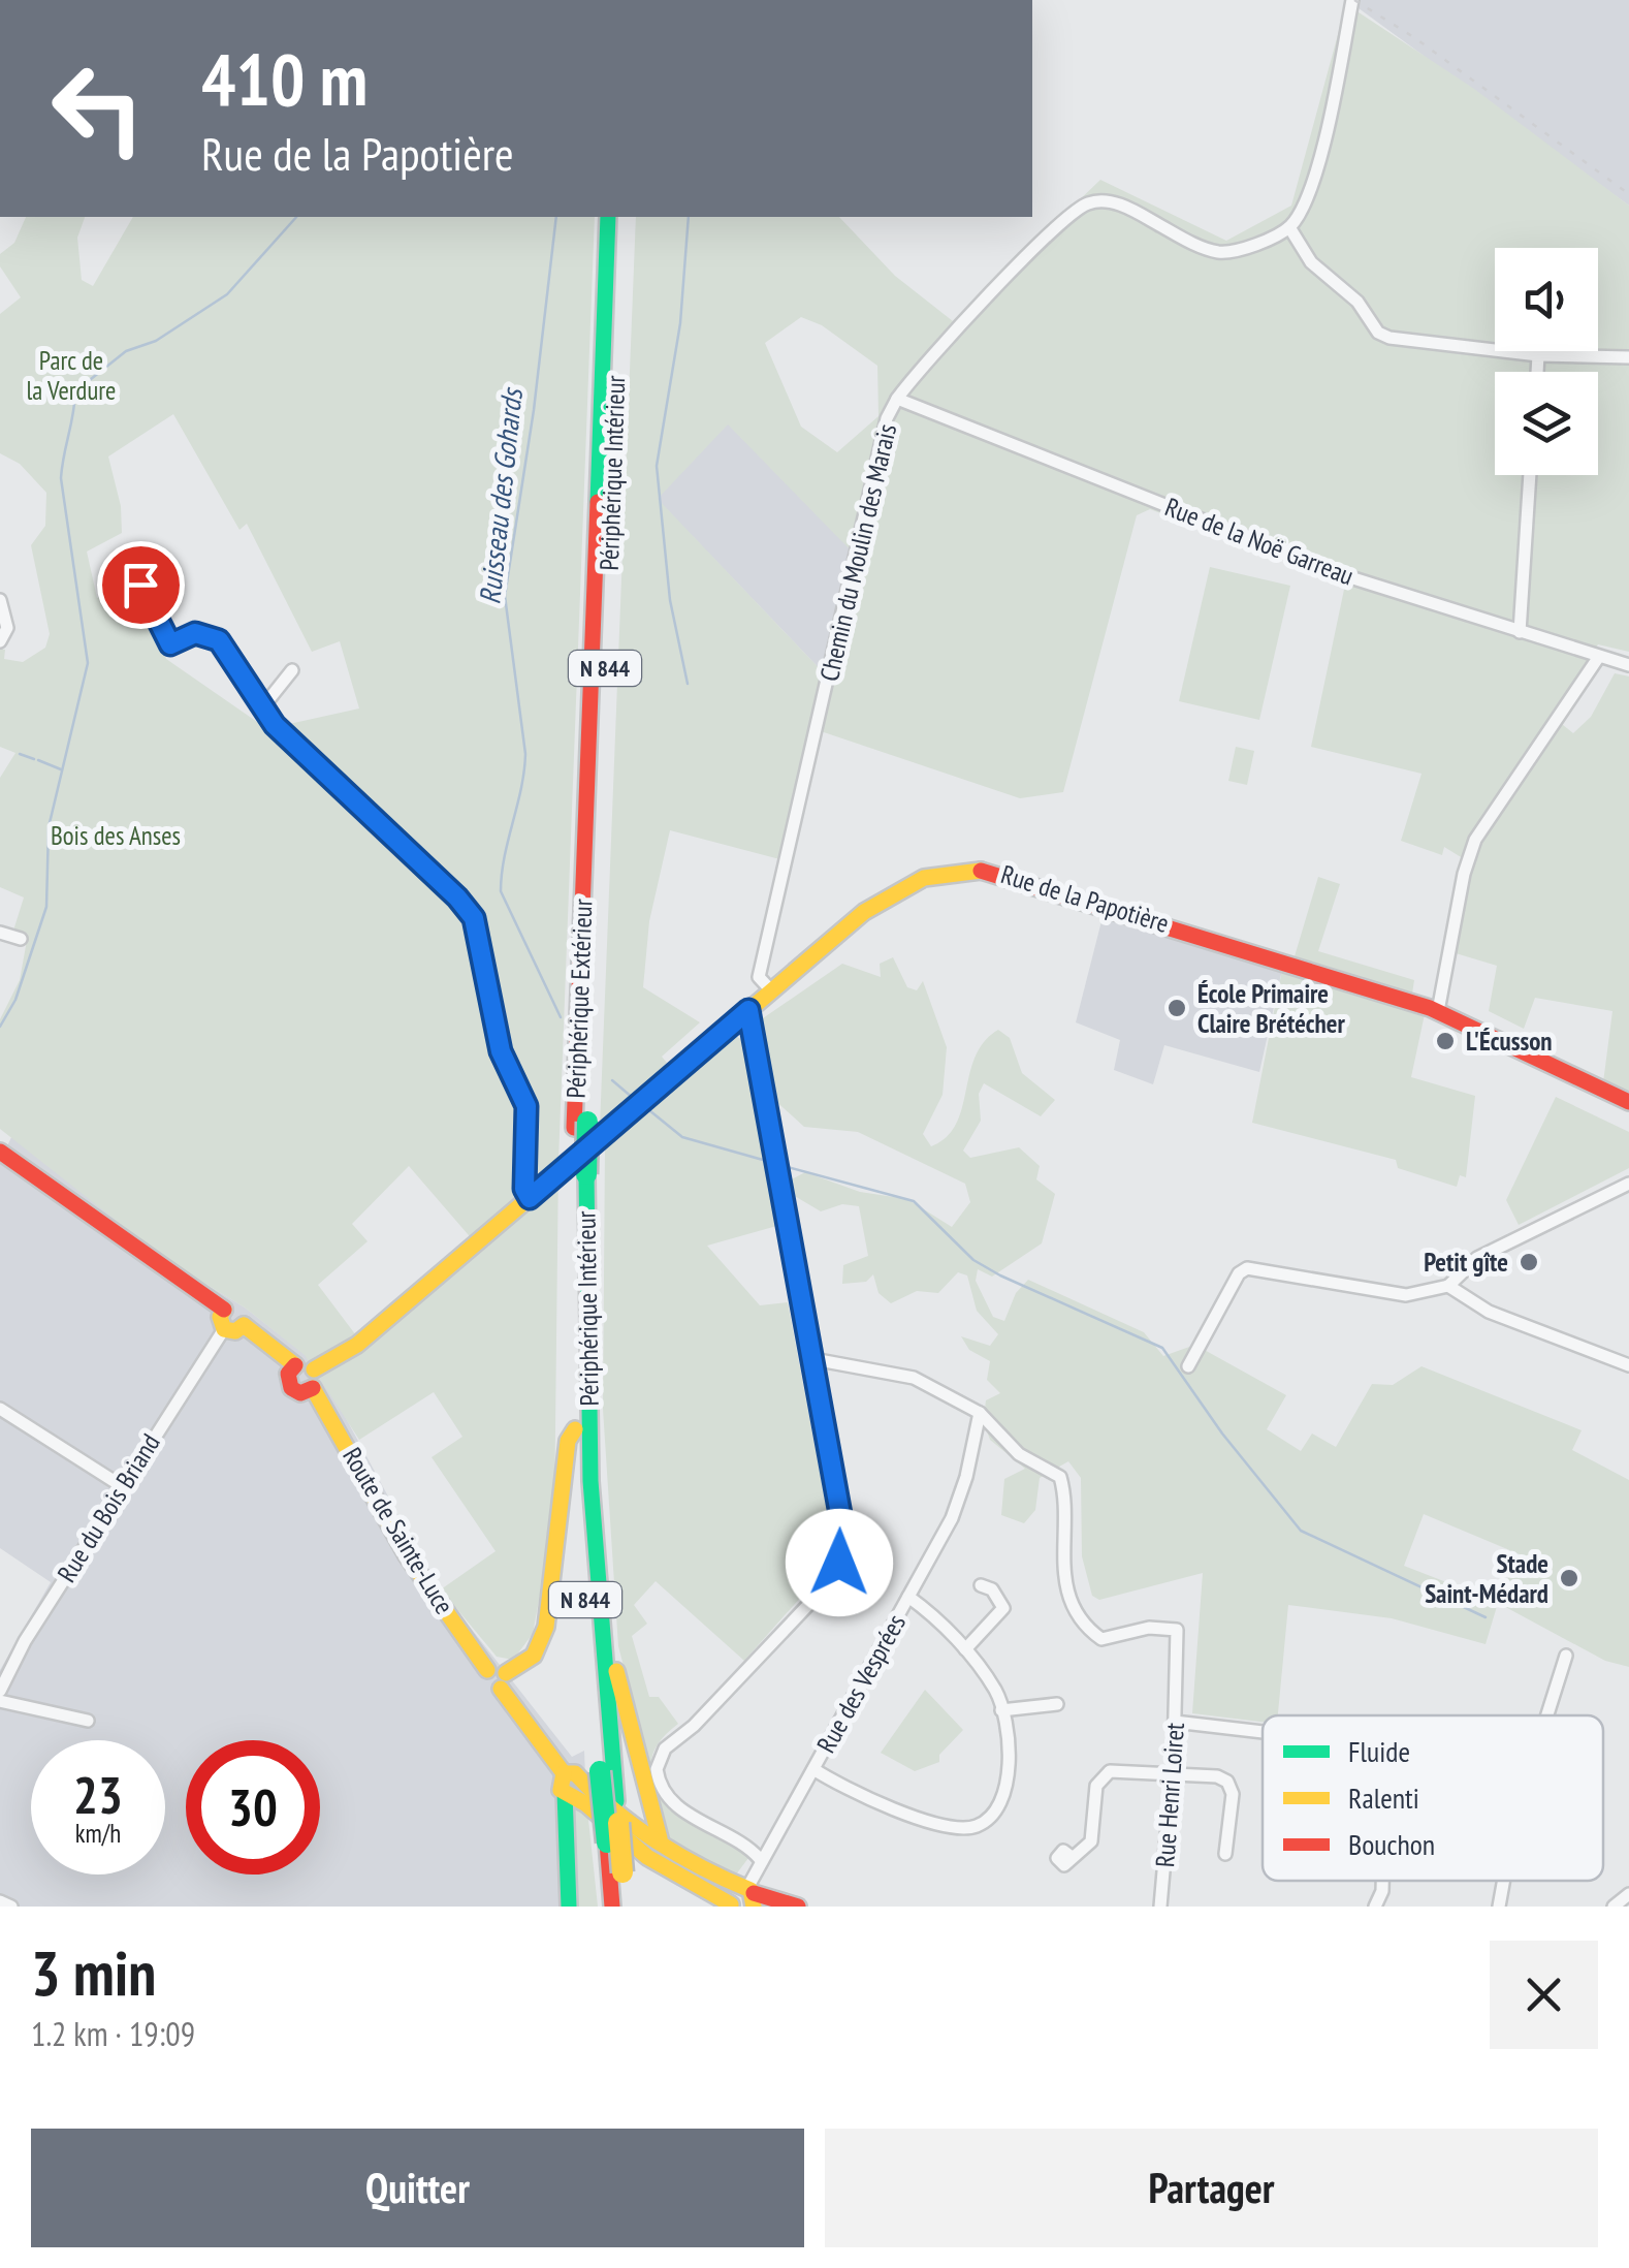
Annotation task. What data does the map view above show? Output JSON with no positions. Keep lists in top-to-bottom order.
{
  "streets": {
    "main road": [
      "Périphérique Intérieur",
      "N 844",
      "Rue de la Papotière",
      "Périphérique Extérieur",
      "Route de Sainte-Luce"
    ],
    "street": [
      "Rue de la Noë Garreau",
      "Chemin du Moulin des Marais",
      "Rue du Bois Briand",
      "Rue des Vesprées",
      "Rue Henri Loiret"
    ]
  },
  "crossings": [
    ["Périphérique Intérieur", "N 844"],
    ["Périphérique Intérieur", "Périphérique Extérieur"],
    ["Rue de la Noë Garreau", "Chemin du Moulin des Marais"],
    ["Chemin du Moulin des Marais", "Rue de la Papotière"],
    ["N 844", "Route de Sainte-Luce"],
    ["Rue de la Papotière", "Route de Sainte-Luce"],
    ["Rue du Bois Briand", "Route de Sainte-Luce"],
    ["Route de Sainte-Luce", "Rue des Vesprées"],
    ["Rue des Vesprées", "Rue Henri Loiret"]
  ],
  "water": ["Ruisseau des Gohards"],
  "parks": ["Parc de la Verdure", "Bois des Anses"],
  "places": [
    "École Primaire Claire Brétécher",
    "L'Écusson",
    "Petit gîte",
    "Stade Saint-Médard"
  ],
  "legend": ["Fluide", "Ralenti", "Bouchon"],
  "page": {
    "turn": ["410 m", "Rue de la Papotière"],
    "speed": "23 km/h",
    "limit": "30",
    "heading": ["3 min", "1.2 km · 19:09"],
    "buttons": ["Quitter", "Partager"]
  }
}
